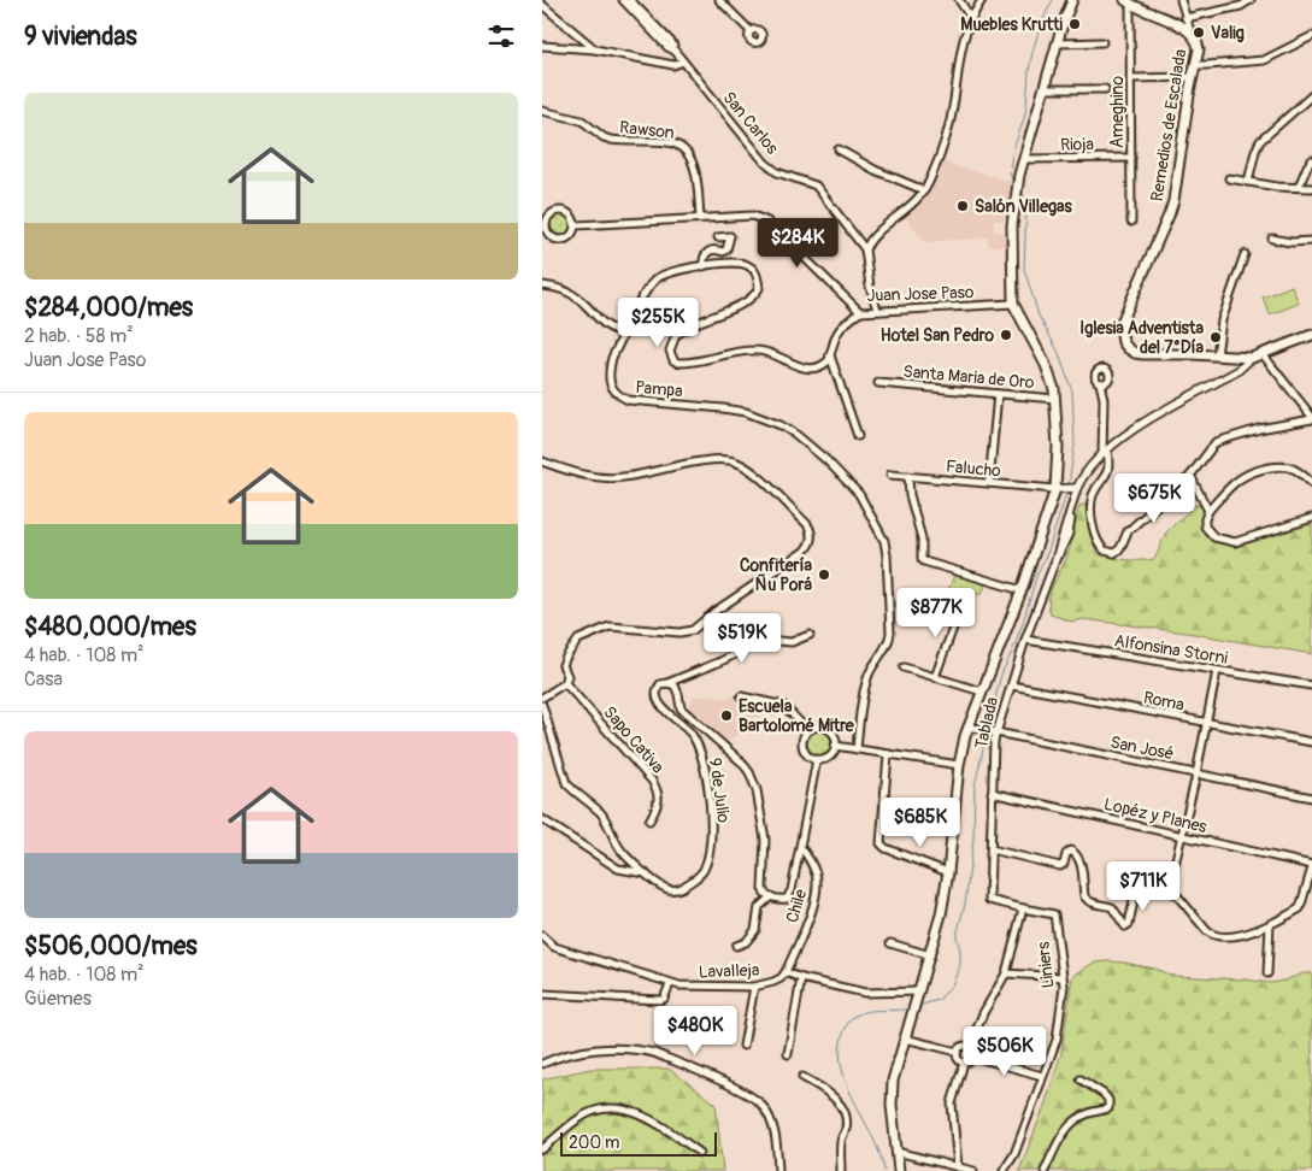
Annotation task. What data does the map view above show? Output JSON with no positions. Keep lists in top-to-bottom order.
{
  "streets": {
    "main road": ["Remedios de Escalada"],
    "street": [
      "Ameghino",
      "San Carlos",
      "Rawson",
      "Rioja",
      "Juan Jose Paso",
      "Santa Maria de Oro",
      "Pampa",
      "Falucho",
      "Alfonsina Storni",
      "Roma",
      "Tablada",
      "Sapo Cativa",
      "San José",
      "9 de Julio",
      "Lopéz y Planes",
      "Chile",
      "Liniers",
      "Lavalleja"
    ]
  },
  "crossings": [
    ["Ameghino", "Remedios de Escalada"],
    ["Ameghino", "Rioja"],
    ["Remedios de Escalada", "Tablada"],
    ["Rawson", "Juan Jose Paso"],
    ["Alfonsina Storni", "Tablada"],
    ["Roma", "Tablada"],
    ["Tablada", "San José"],
    ["Tablada", "Lopéz y Planes"],
    ["Tablada", "Liniers"],
    ["Chile", "Lavalleja"]
  ],
  "places": [
    "Muebles Krutti",
    "Valig",
    "Salón Villegas",
    "Hotel San Pedro",
    "Iglesia Adventista del 7°Día",
    "Confitería Ñu Porá",
    "Escuela Bartolomé Mitre"
  ],
  "scale_bar": "200 m",
  "page": {
    "heading": "9 viviendas",
    "list": [
      {
        "name": "$284,000/mes",
        "note": "2 hab. · 58 m² · Juan Jose Paso"
      },
      {
        "name": "$480,000/mes",
        "note": "4 hab. · 108 m² · Casa"
      },
      {
        "name": "$506,000/mes",
        "note": "4 hab. · 108 m² · Güemes"
      }
    ],
    "price": [
      "$284K",
      "$255K",
      "$675K",
      "$877K",
      "$519K",
      "$685K",
      "$711K",
      "$480K",
      "$506K"
    ],
    "scale": "200 m"
  }
}
